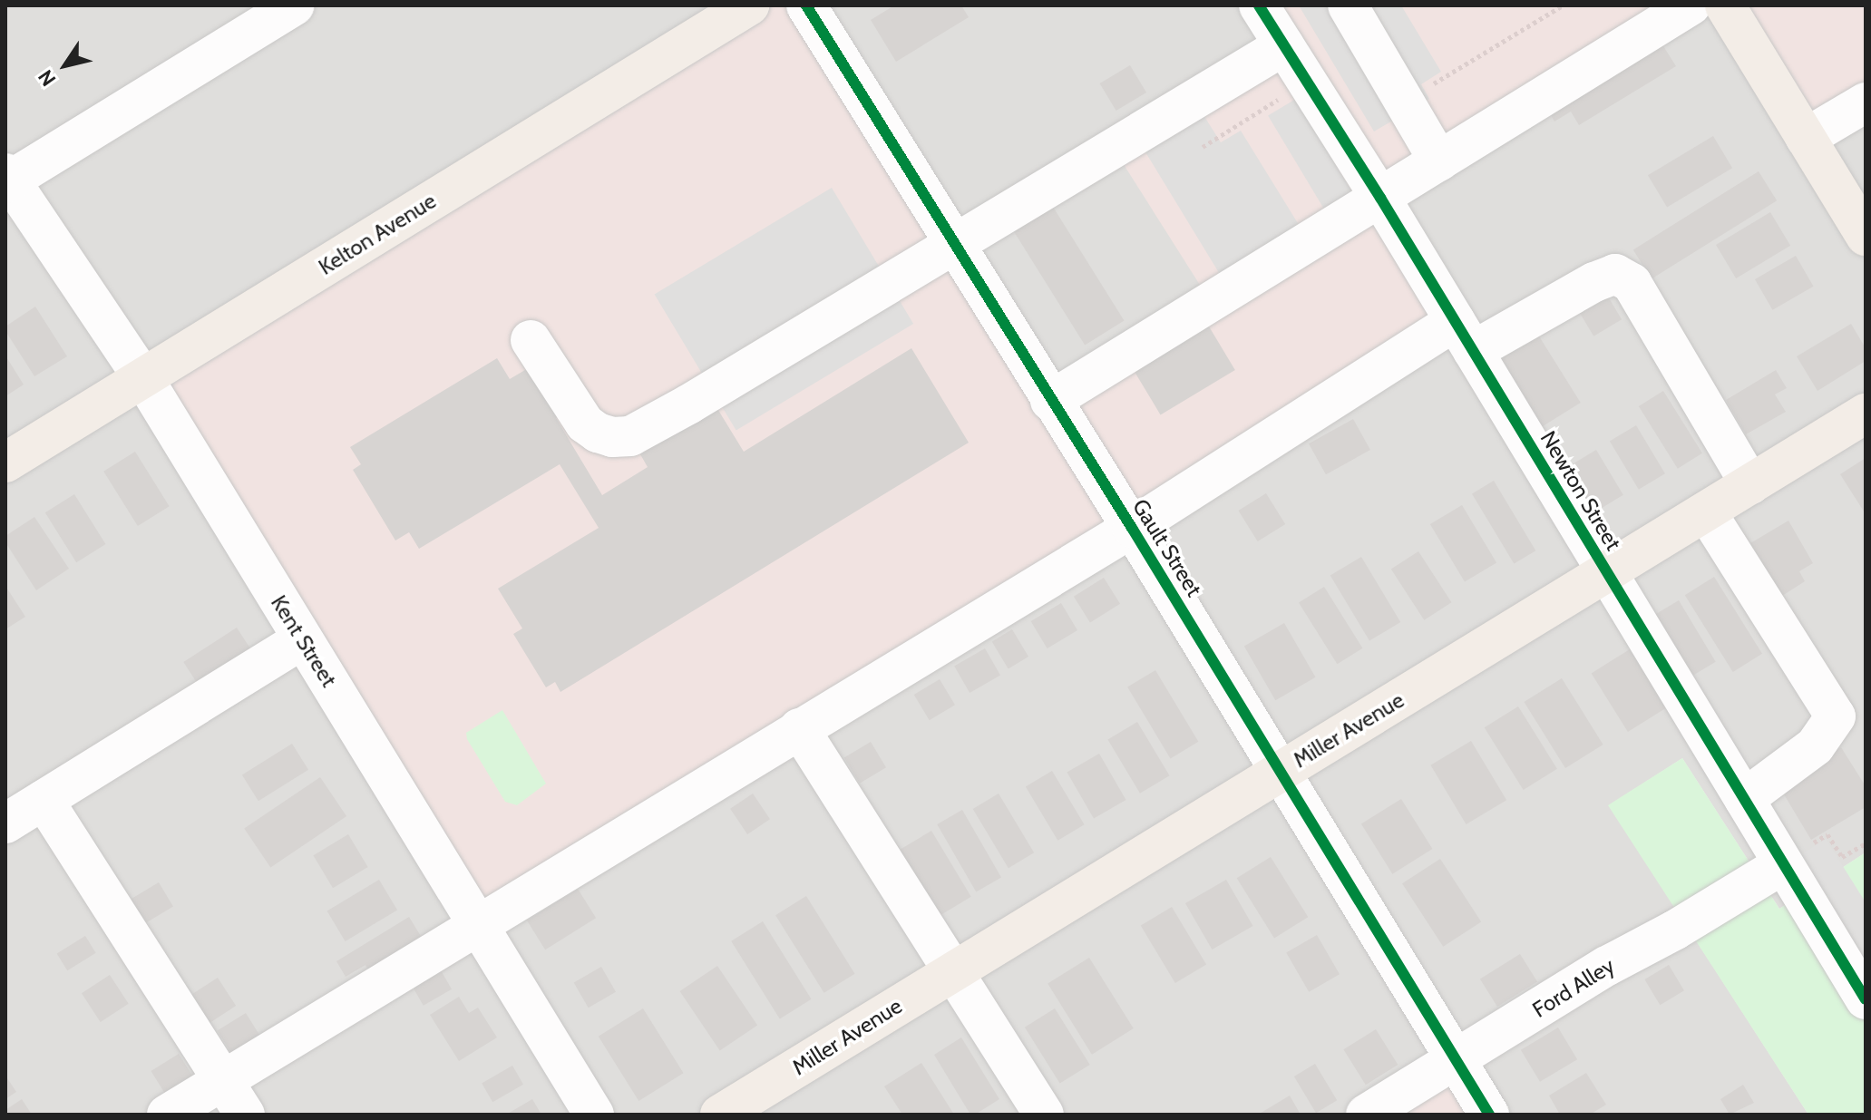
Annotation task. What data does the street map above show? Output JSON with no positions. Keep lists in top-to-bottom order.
{
  "streets": {
    "main road": ["Kelton Avenue", "Miller Avenue"],
    "street": [
      "Newton Street",
      "Gault Street",
      "Kent Street",
      "Ford Alley"
    ]
  },
  "crossings": [
    ["Kelton Avenue", "Kent Street"],
    ["Newton Street", "Miller Avenue"],
    ["Newton Street", "Ford Alley"],
    ["Gault Street", "Miller Avenue"],
    ["Gault Street", "Ford Alley"]
  ],
  "north": "bottom left"
}
